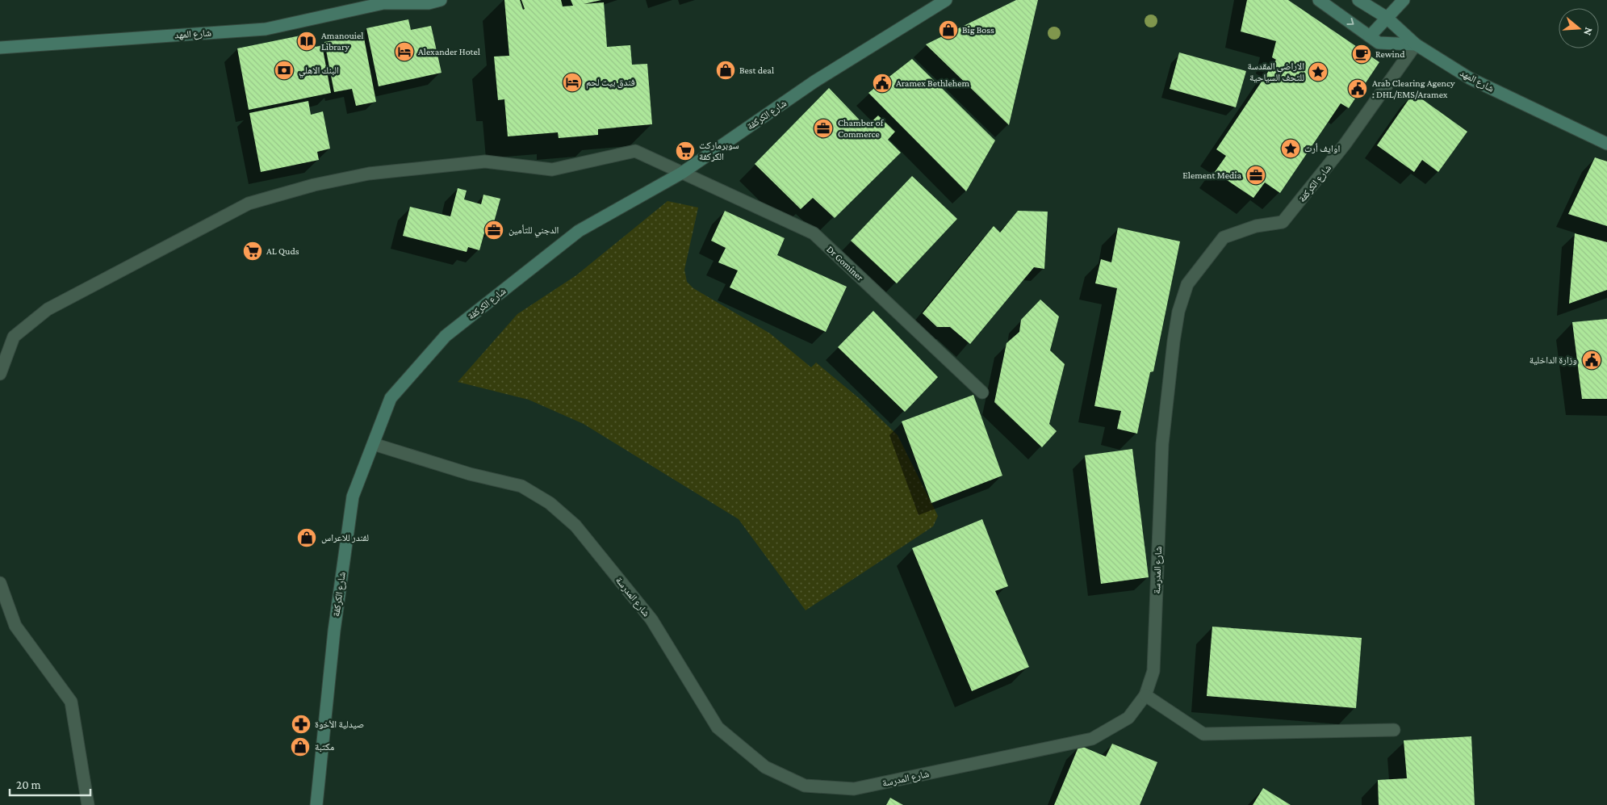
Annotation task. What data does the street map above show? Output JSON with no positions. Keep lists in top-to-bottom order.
{
  "streets": {
    "street": [
      "شارع المهد",
      "شارع الكركفة",
      "Dr Gominer",
      "شارع المدرسة"
    ]
  },
  "crossings": [
    ["شارع المهد", "شارع الكركفة"],
    ["شارع الكركفة", "Dr Gominer"],
    ["شارع الكركفة", "شارع المدرسة"]
  ],
  "places": {
    "shop": [
      "Big Boss",
      "Best deal",
      "لفندر للاعراس",
      "مكتبة"
    ],
    "library": ["Amanouiel Library"],
    "hotel": ["Alexander Hotel", "فندق بيت لحم"],
    "cafe": ["Rewind"],
    "bank": ["البنك الاهلي"],
    "place": ["الاراضي المقدسة للتحف السياحية", "اوايف أرت"],
    "public building": ["Aramex Bethlehem", "Arab Clearing Agency : DHL/EMS/Aramex", "وزارة الداخلية"],
    "office": ["Chamber of Commerce", "Element Media", "الدجني للتأمين"],
    "supermarket": ["سوبرماركت الكركفة", "AL Quds"],
    "pharmacy": ["صيدلية الأخوة"]
  },
  "scale_bar": "20 m",
  "north": "right"
}
